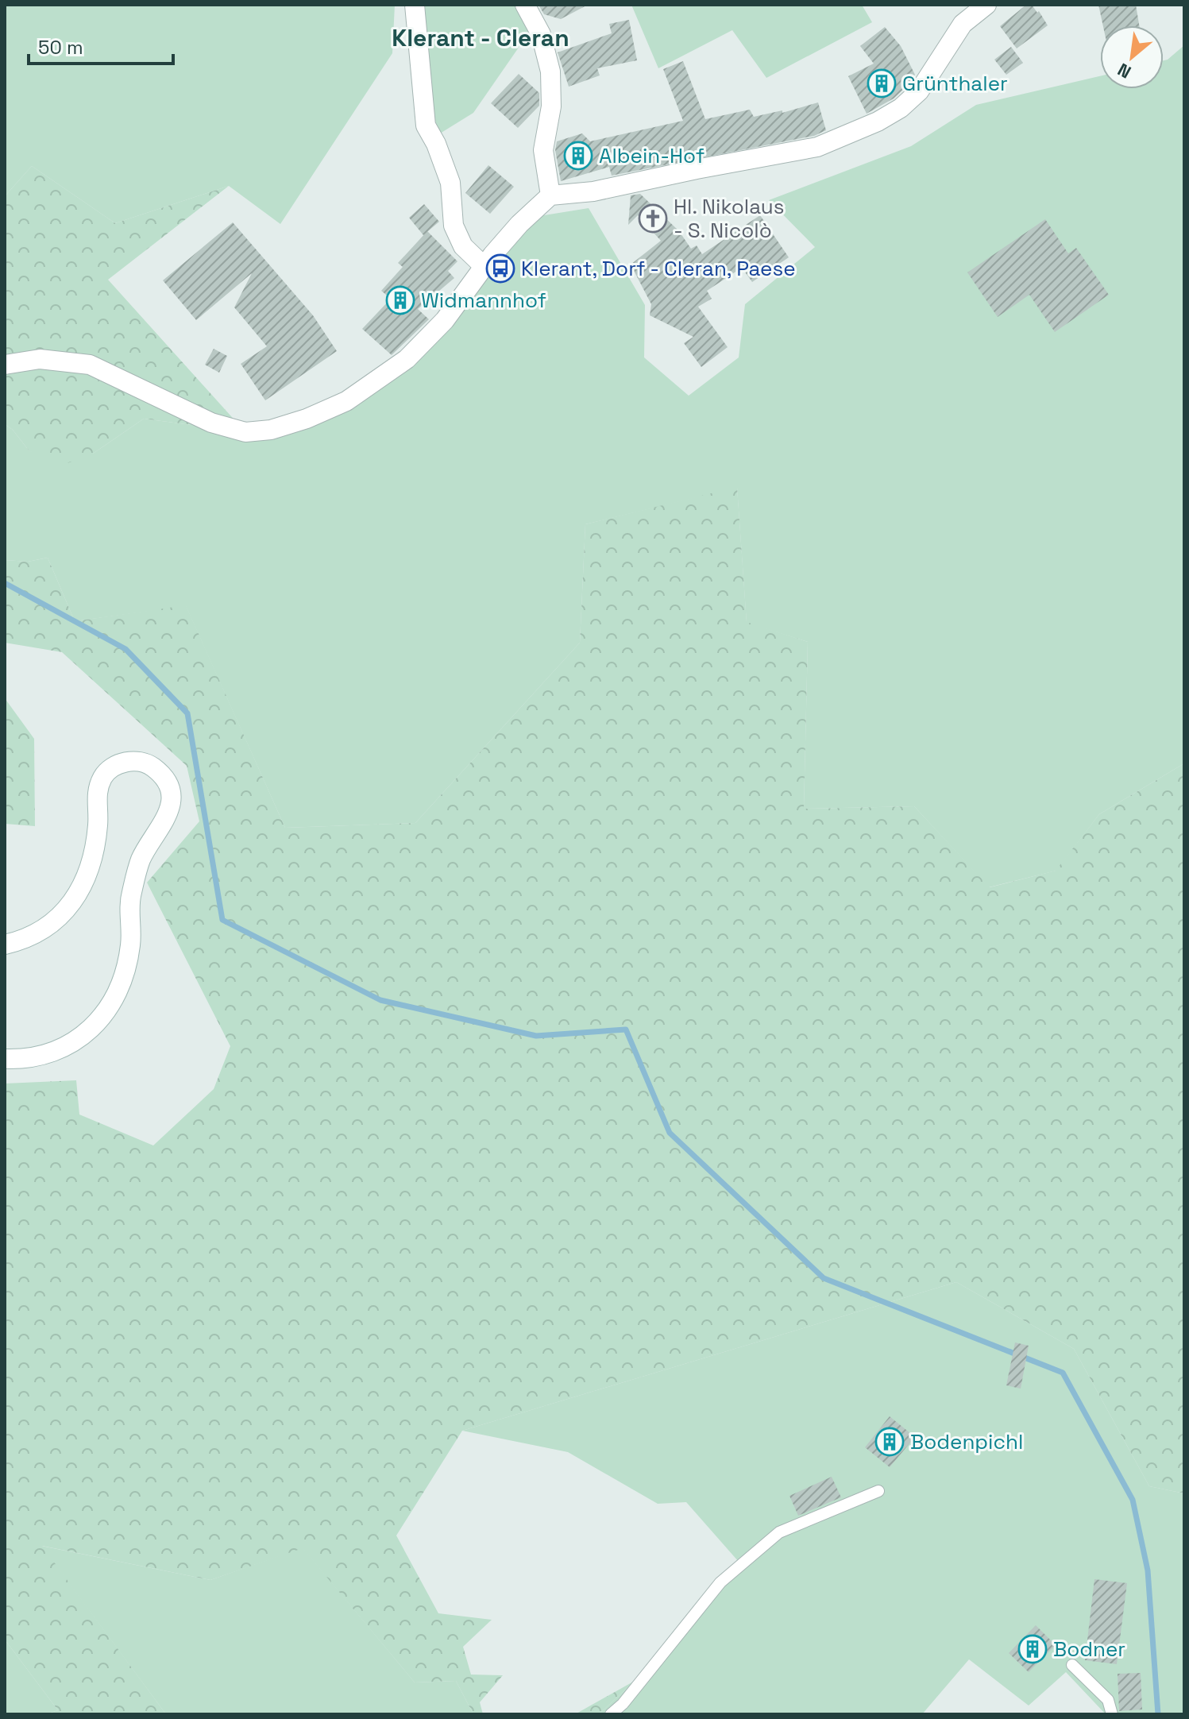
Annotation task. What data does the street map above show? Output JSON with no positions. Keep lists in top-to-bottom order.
{
  "districts": ["Klerant - Cleran"],
  "places": {
    "building": [
      "Grünthaler",
      "Albein-Hof",
      "Widmannhof",
      "Bodenpichl",
      "Bodner"
    ],
    "church": ["Hl. Nikolaus - S. Nicolò"],
    "bus stop": ["Klerant, Dorf - Cleran, Paese"]
  },
  "scale_bar": "50 m",
  "north": "bottom left"
}
